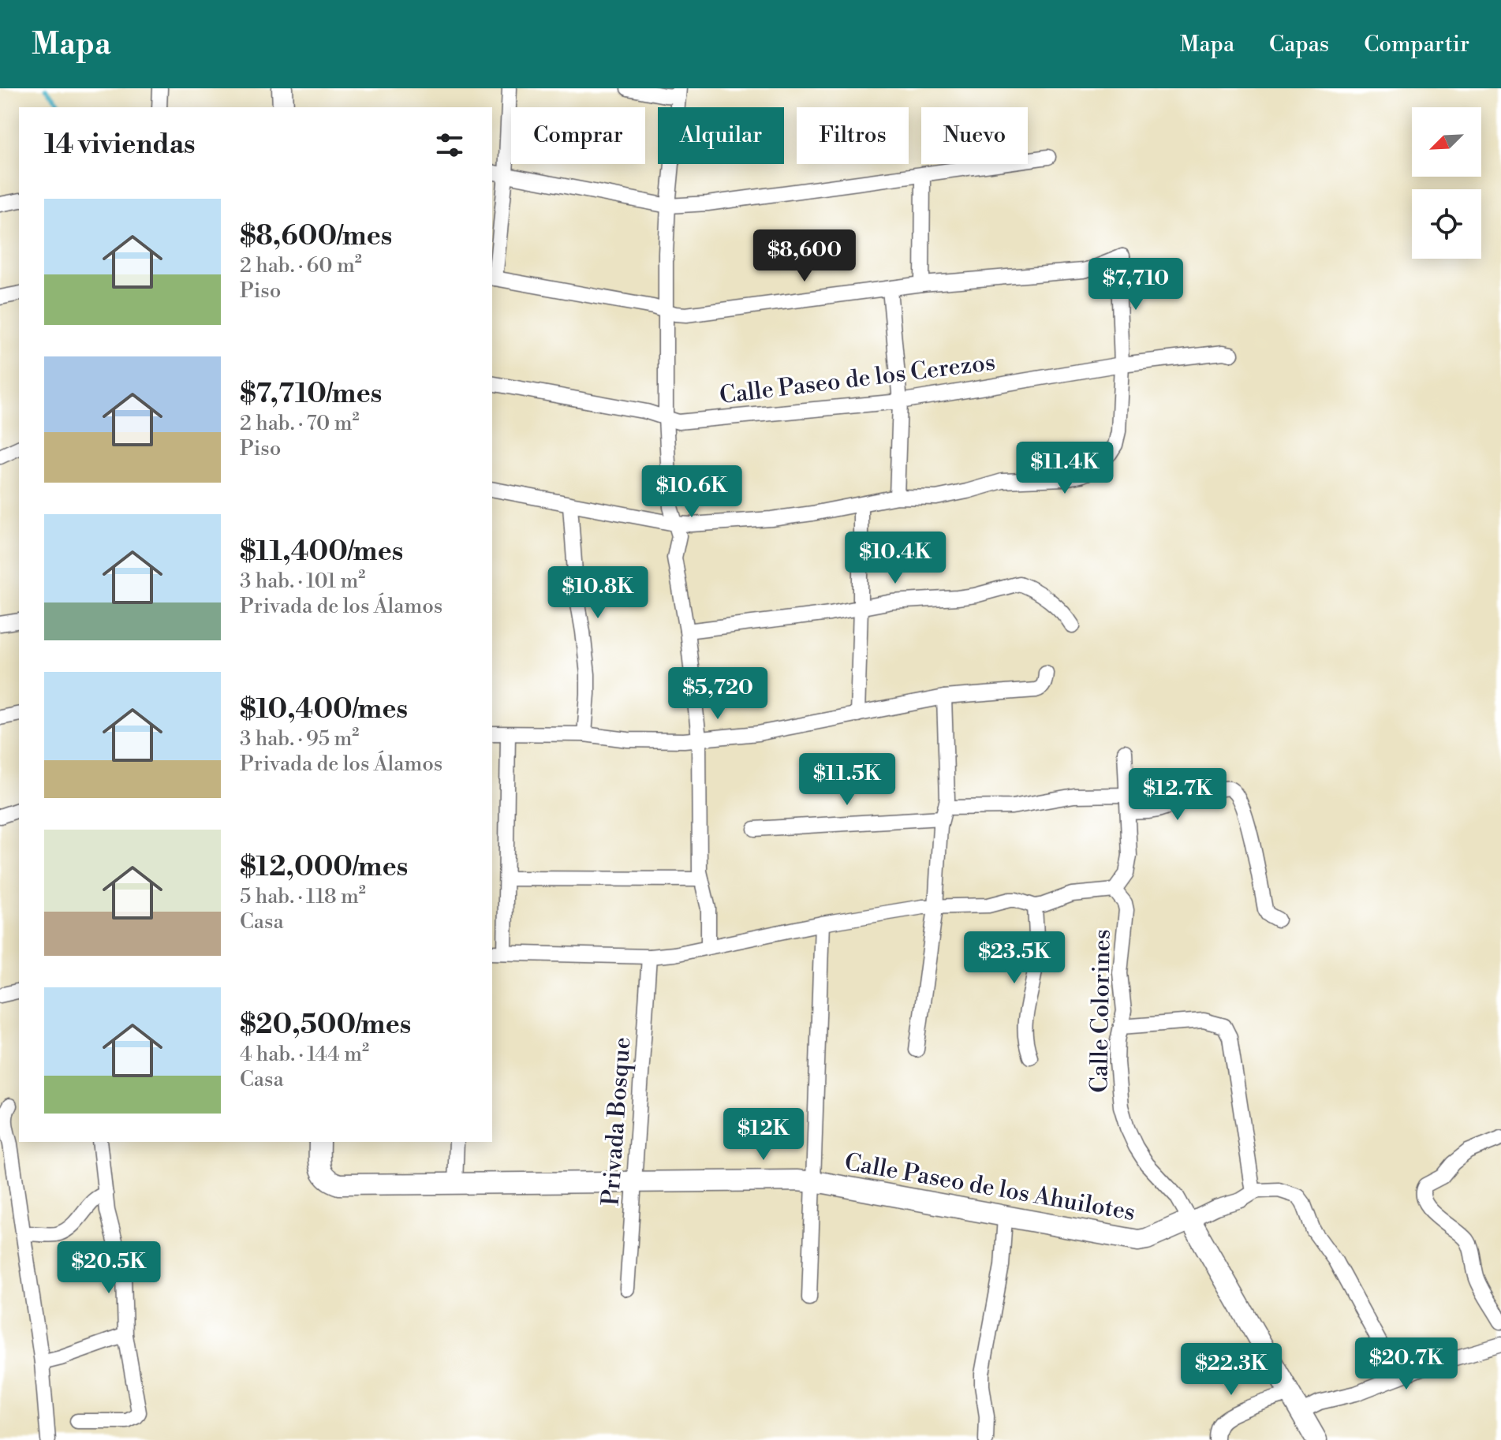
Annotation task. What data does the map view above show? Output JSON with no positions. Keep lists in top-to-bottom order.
{
  "streets": {
    "street": [
      "Calle Paseo de los Cerezos",
      "Calle Colorines",
      "Privada Bosque",
      "Calle Paseo de los Ahuilotes"
    ]
  },
  "crossings": [
    ["Calle Colorines", "Calle Paseo de los Ahuilotes"],
    ["Privada Bosque", "Calle Paseo de los Ahuilotes"]
  ],
  "north": "bottom left",
  "page": {
    "header": "Mapa",
    "nav": ["Mapa", "Capas", "Compartir"],
    "chip": [
      "Comprar",
      "Alquilar",
      "Filtros",
      "Nuevo"
    ],
    "heading": "14 viviendas",
    "list": [
      {
        "name": "$8,600/mes",
        "note": "2 hab. · 60 m² · Piso"
      },
      {
        "name": "$7,710/mes",
        "note": "2 hab. · 70 m² · Piso"
      },
      {
        "name": "$11,400/mes",
        "note": "3 hab. · 101 m² · Privada de los Álamos"
      },
      {
        "name": "$10,400/mes",
        "note": "3 hab. · 95 m² · Privada de los Álamos"
      },
      {
        "name": "$12,000/mes",
        "note": "5 hab. · 118 m² · Casa"
      },
      {
        "name": "$20,500/mes",
        "note": "4 hab. · 144 m² · Casa"
      }
    ],
    "price": [
      "$8,600",
      "$7,710",
      "$11.4K",
      "$10.6K",
      "$10.4K",
      "$10.8K",
      "$5,720",
      "$11.5K",
      "$12.7K",
      "$23.5K",
      "$12K",
      "$20.5K",
      "$20.7K",
      "$22.3K"
    ]
  }
}
